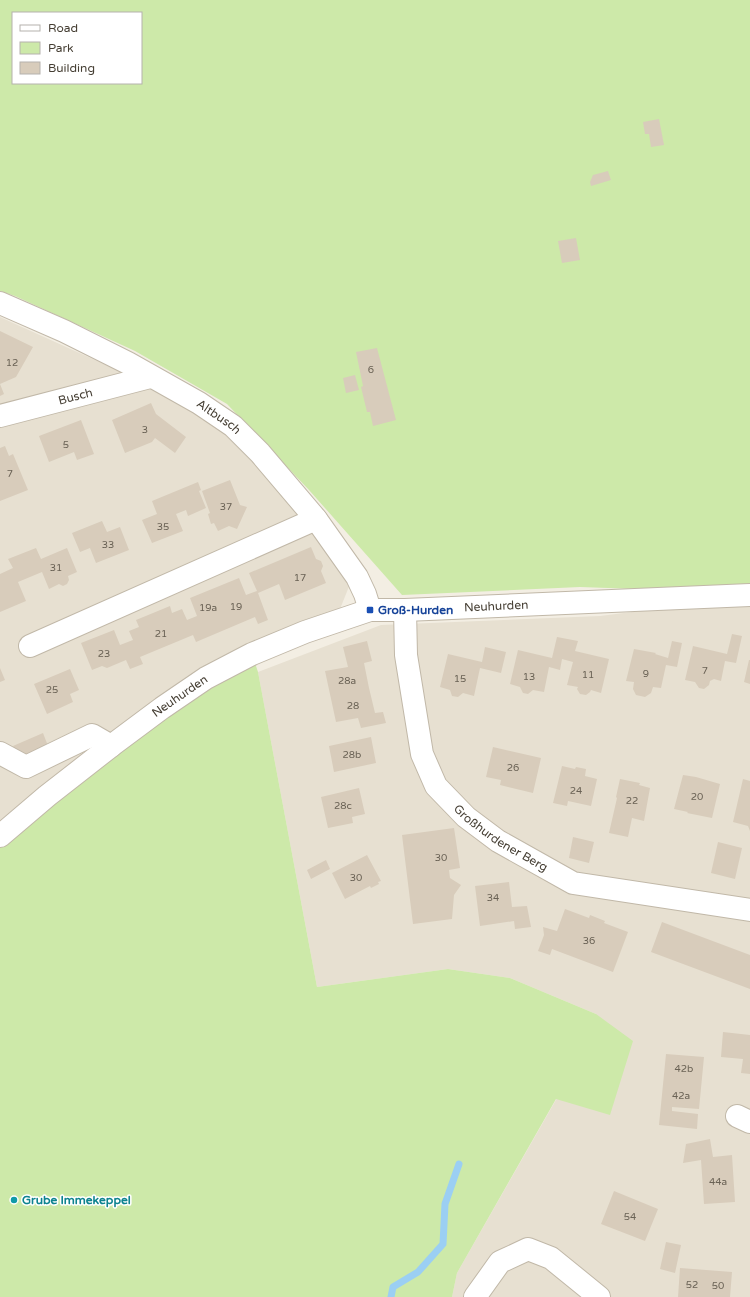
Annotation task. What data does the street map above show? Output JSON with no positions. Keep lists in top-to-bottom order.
{
  "streets": {
    "street": [
      "Busch",
      "Altbusch",
      "Neuhurden",
      "Großhurdener Berg"
    ]
  },
  "crossings": [
    ["Busch", "Altbusch"],
    ["Altbusch", "Neuhurden"],
    ["Neuhurden", "Großhurdener Berg"]
  ],
  "places": {
    "transit": ["Groß-Hurden"],
    "other": ["Grube Immekeppel"]
  },
  "house_numbers": [
    "12",
    "6",
    "3",
    "5",
    "7",
    "37",
    "35",
    "33",
    "31",
    "17",
    "19",
    "19a",
    "21",
    "23",
    "7",
    "9",
    "11",
    "13",
    "15",
    "28a",
    "25",
    "28",
    "28b",
    "26",
    "24",
    "20",
    "22",
    "28c",
    "30",
    "30",
    "34",
    "36",
    "42b",
    "42a",
    "44a",
    "54",
    "52",
    "50"
  ],
  "legend": ["Road", "Park", "Building"]
}
